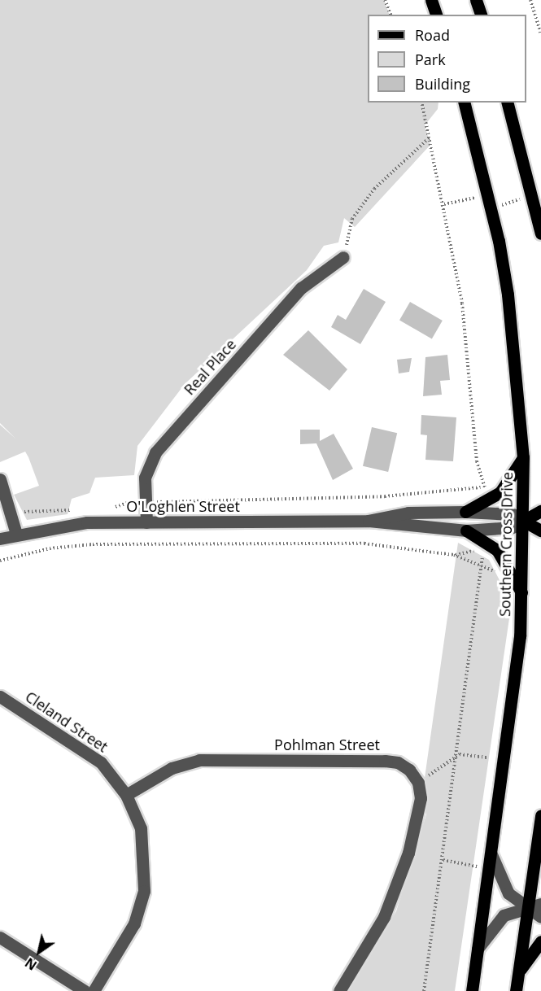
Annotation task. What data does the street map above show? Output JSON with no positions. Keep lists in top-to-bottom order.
{
  "streets": {
    "main road": ["Southern Cross Drive"],
    "street": [
      "Real Place",
      "O'Loghlen Street",
      "Cleland Street",
      "Pohlman Street"
    ]
  },
  "crossings": [
    ["Real Place", "O'Loghlen Street"],
    ["O'Loghlen Street", "Southern Cross Drive"],
    ["Cleland Street", "Pohlman Street"]
  ],
  "legend": ["Road", "Park", "Building"],
  "north": "bottom left"
}
